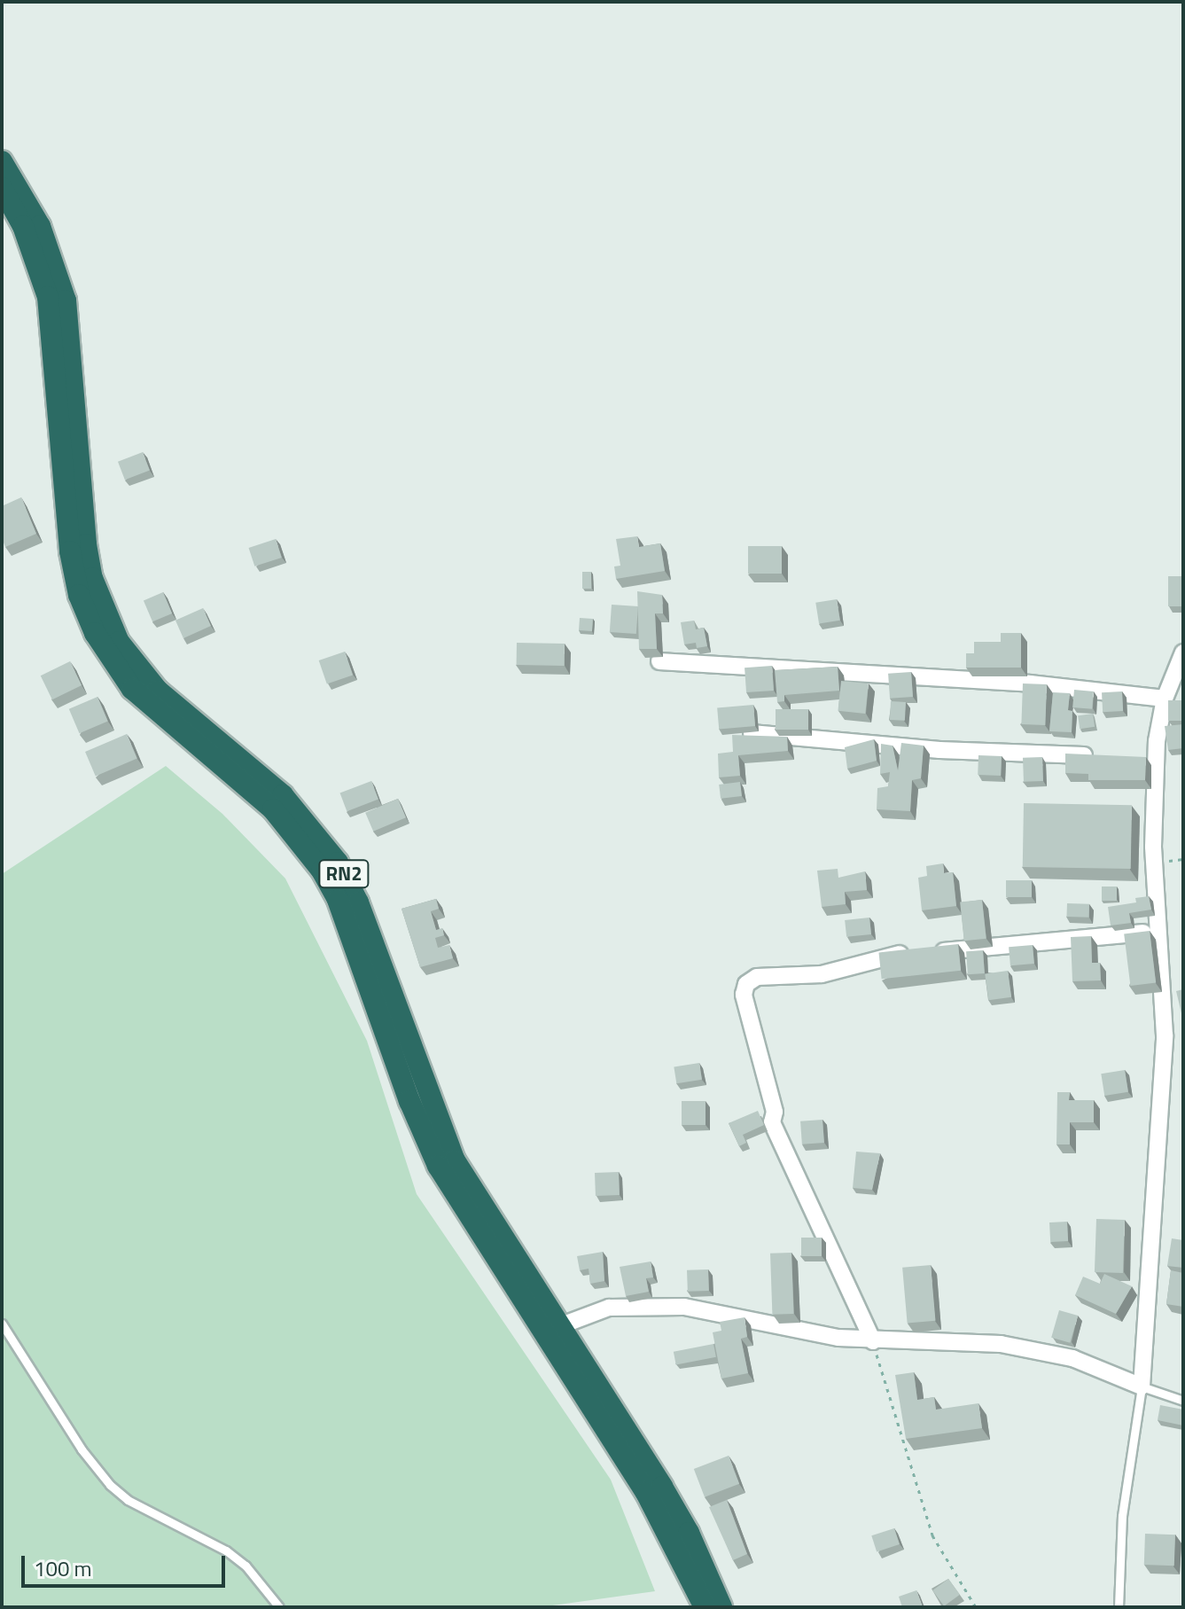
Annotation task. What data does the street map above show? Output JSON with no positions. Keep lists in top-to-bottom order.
{
  "streets": {
    "highway": ["RN2"]
  },
  "scale_bar": "100 m"
}
